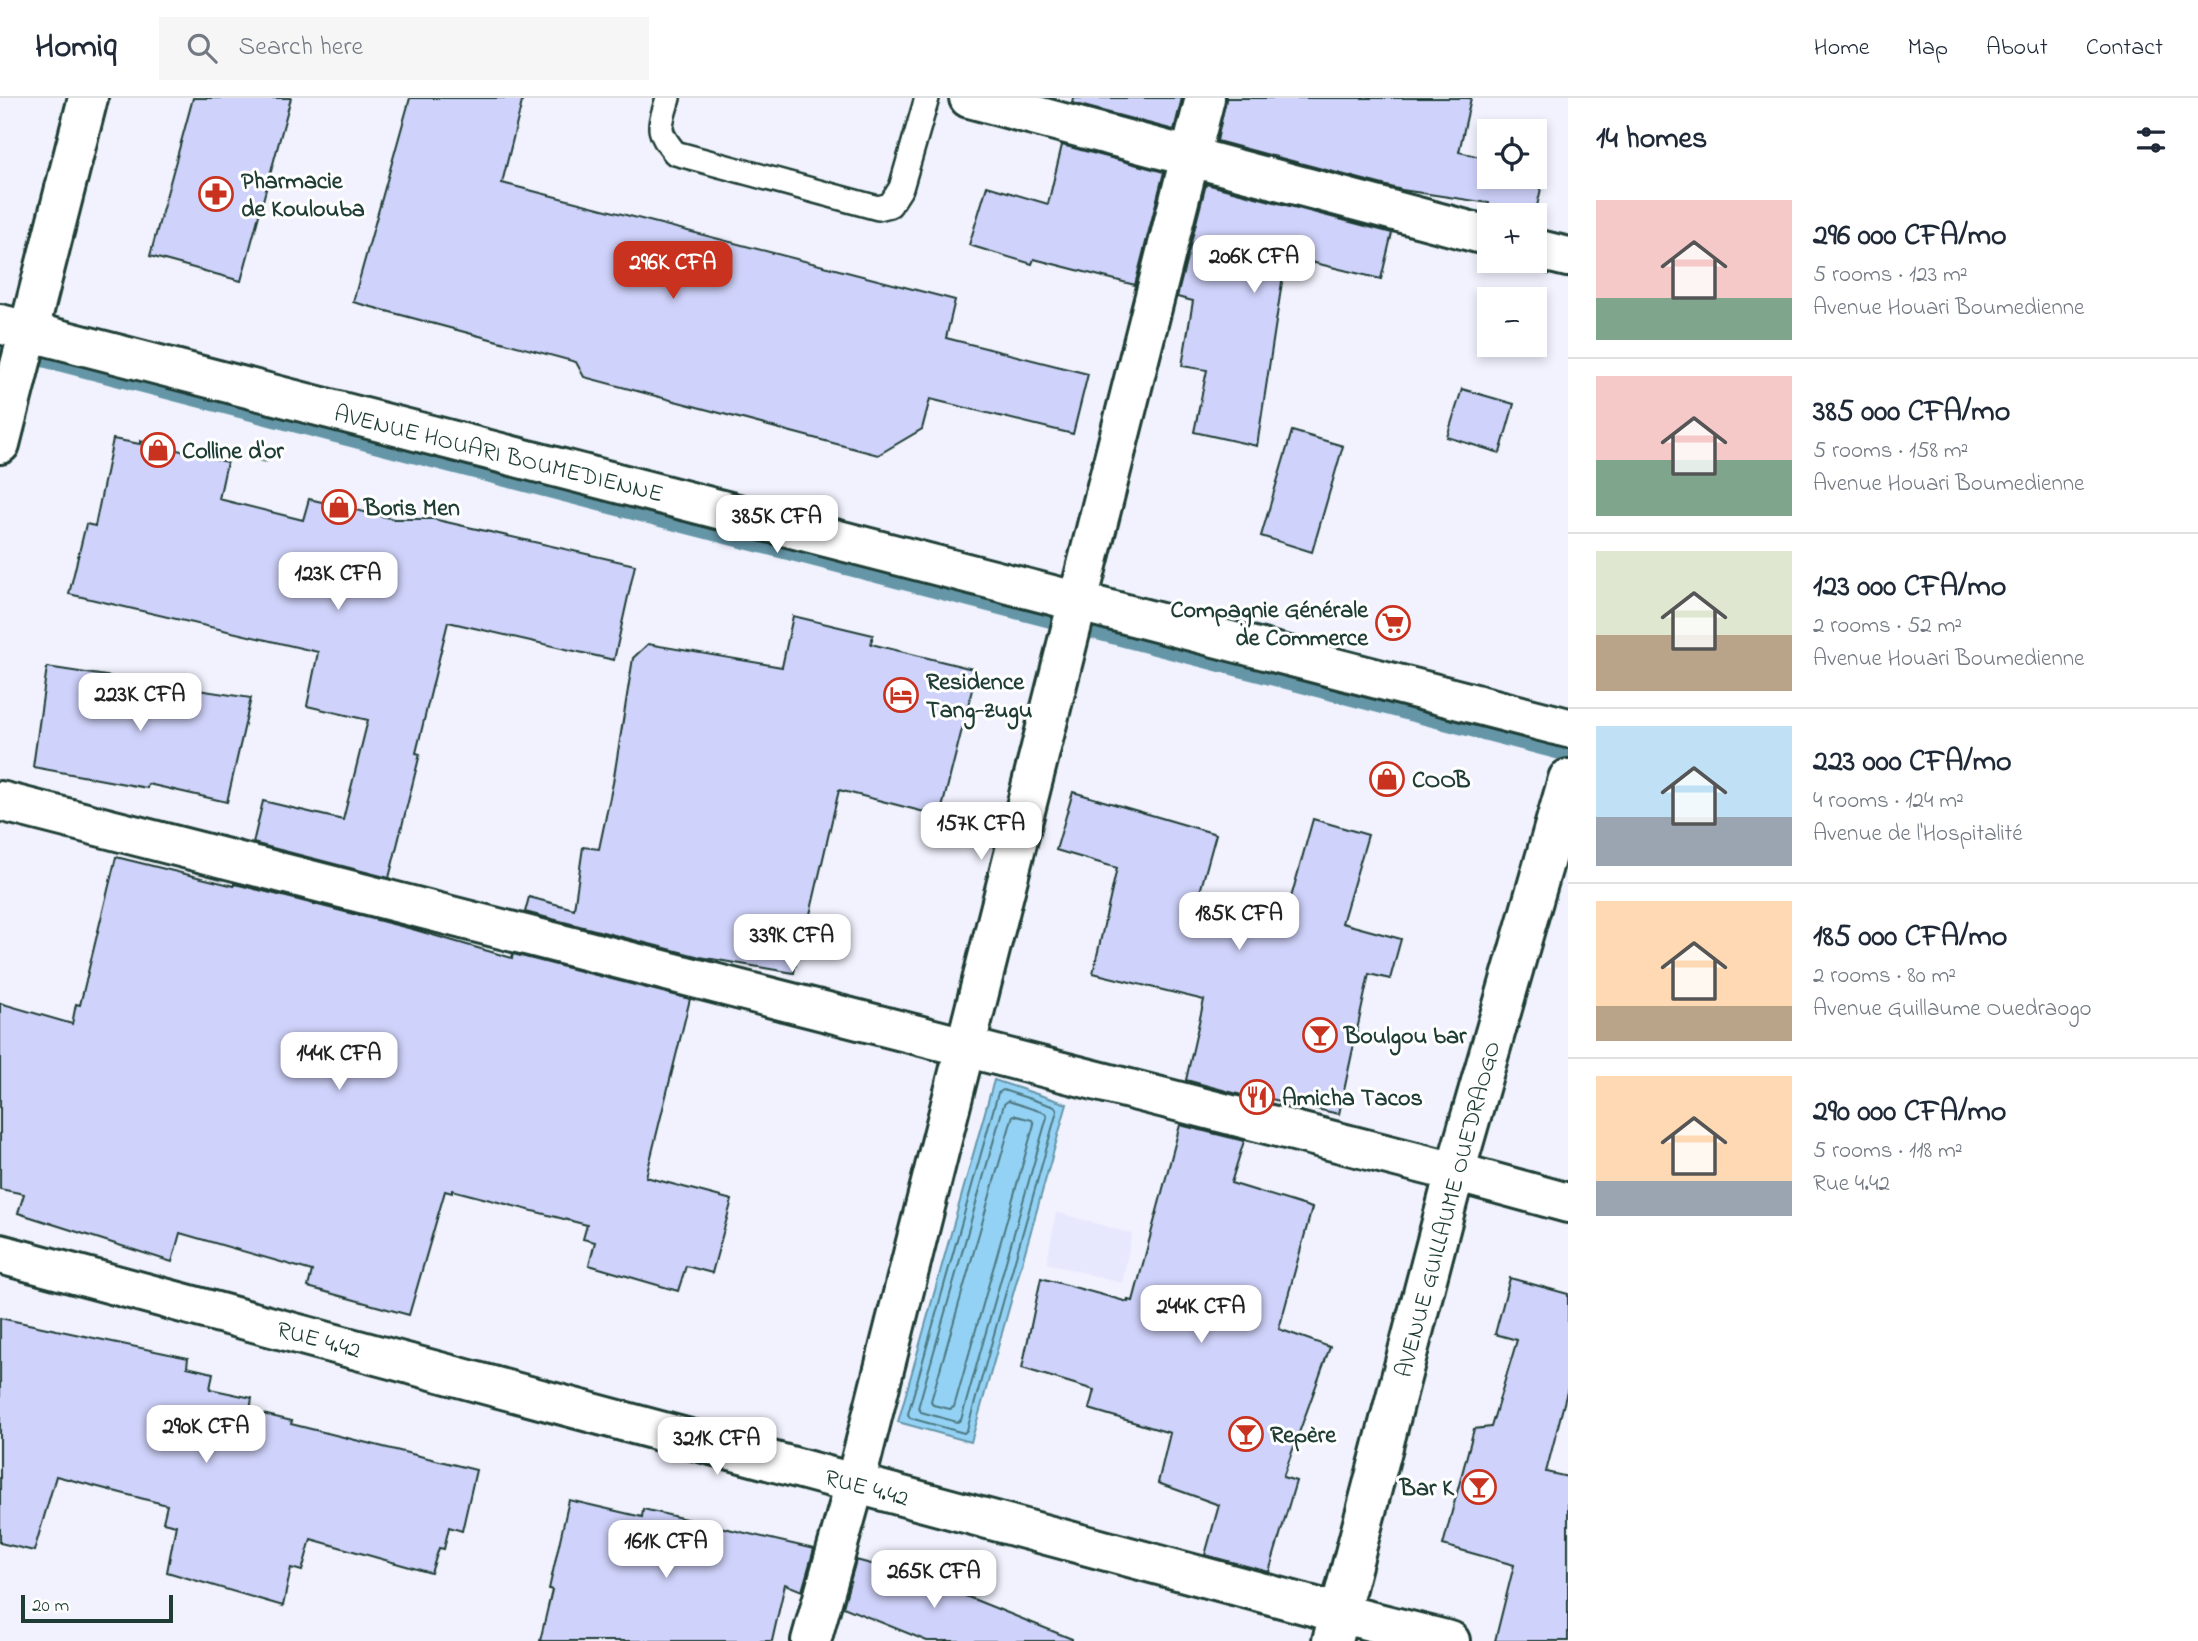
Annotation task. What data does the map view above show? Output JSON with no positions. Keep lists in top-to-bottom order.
{
  "streets": {
    "street": ["AVENUE HOUARI BOUMEDIENNE", "AVENUE GUILLAUME OUEDRAOGO", "RUE 4.42"]
  },
  "crossings": [
    ["AVENUE GUILLAUME OUEDRAOGO", "RUE 4.42"]
  ],
  "places": {
    "pharmacy": ["Pharmacie de Koulouba"],
    "shop": ["Colline d'or", "Boris Men", "COOB"],
    "supermarket": ["Compagnie Générale de Commerce"],
    "hotel": ["Residence Tang-zugu"],
    "bar": ["Boulgou bar", "Repère", "Bar K"],
    "restaurant": ["Amicha Tacos"]
  },
  "scale_bar": "20 m",
  "page": {
    "header": "Homiq",
    "search": "Search here",
    "nav": [
      "Home",
      "Map",
      "About",
      "Contact"
    ],
    "heading": "14 homes",
    "map_buttons": ["+", "−"],
    "list": [
      {
        "name": "296 000 CFA/mo",
        "note": "5 rooms · 123 m² · Avenue Houari Boumedienne"
      },
      {
        "name": "385 000 CFA/mo",
        "note": "5 rooms · 158 m² · Avenue Houari Boumedienne"
      },
      {
        "name": "123 000 CFA/mo",
        "note": "2 rooms · 52 m² · Avenue Houari Boumedienne"
      },
      {
        "name": "223 000 CFA/mo",
        "note": "4 rooms · 124 m² · Avenue de l'Hospitalité"
      },
      {
        "name": "185 000 CFA/mo",
        "note": "2 rooms · 80 m² · Avenue Guillaume Ouedraogo"
      },
      {
        "name": "290 000 CFA/mo",
        "note": "5 rooms · 118 m² · Rue 4.42"
      }
    ],
    "price": [
      "206K CFA",
      "296K CFA",
      "385K CFA",
      "123K CFA",
      "223K CFA",
      "157K CFA",
      "185K CFA",
      "339K CFA",
      "144K CFA",
      "244K CFA",
      "290K CFA",
      "321K CFA",
      "161K CFA",
      "265K CFA"
    ],
    "scale": "20 m"
  }
}
